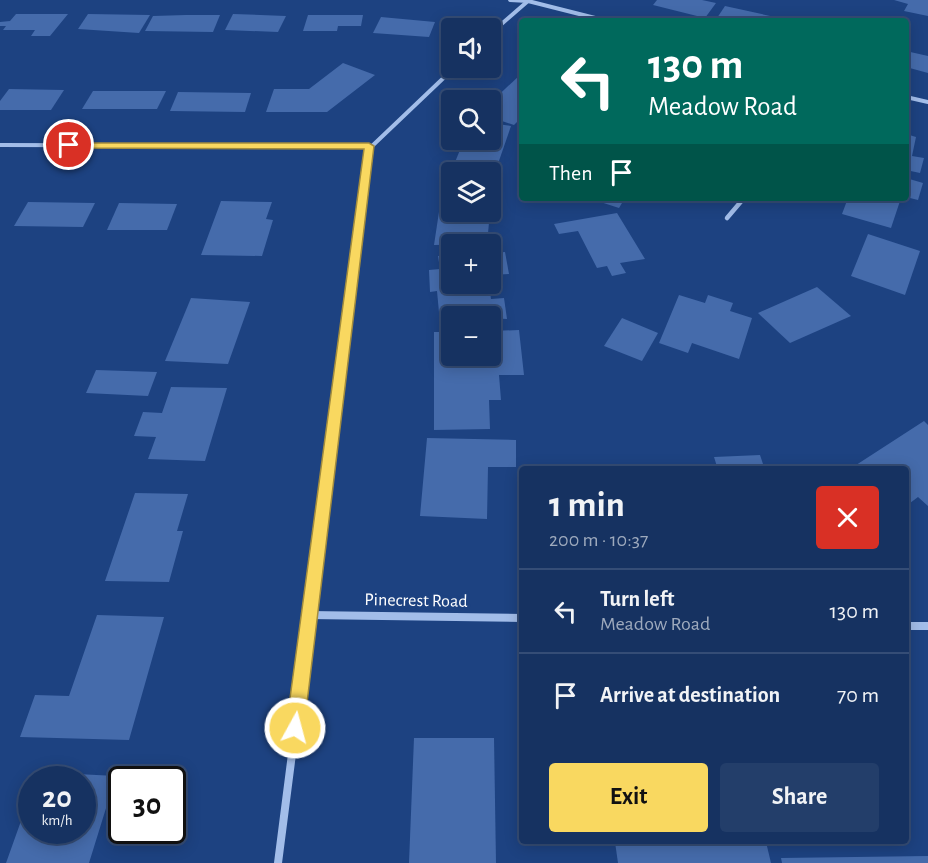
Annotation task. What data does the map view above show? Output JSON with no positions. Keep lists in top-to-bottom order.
{
  "streets": {
    "street": ["Pinecrest Road"]
  },
  "page": {
    "map_buttons": ["+", "−"],
    "turn": ["130 m", "Meadow Road"],
    "then": "Then",
    "heading": ["1 min", "200 m · 10:37"],
    "list": [
      {
        "name": "Turn left",
        "note": "Meadow Road",
        "value": "130 m"
      },
      {
        "name": "Arrive at destination",
        "value": "70 m"
      }
    ],
    "buttons": ["Exit", "Share"],
    "speed": "20 km/h",
    "limit": "30"
  }
}
